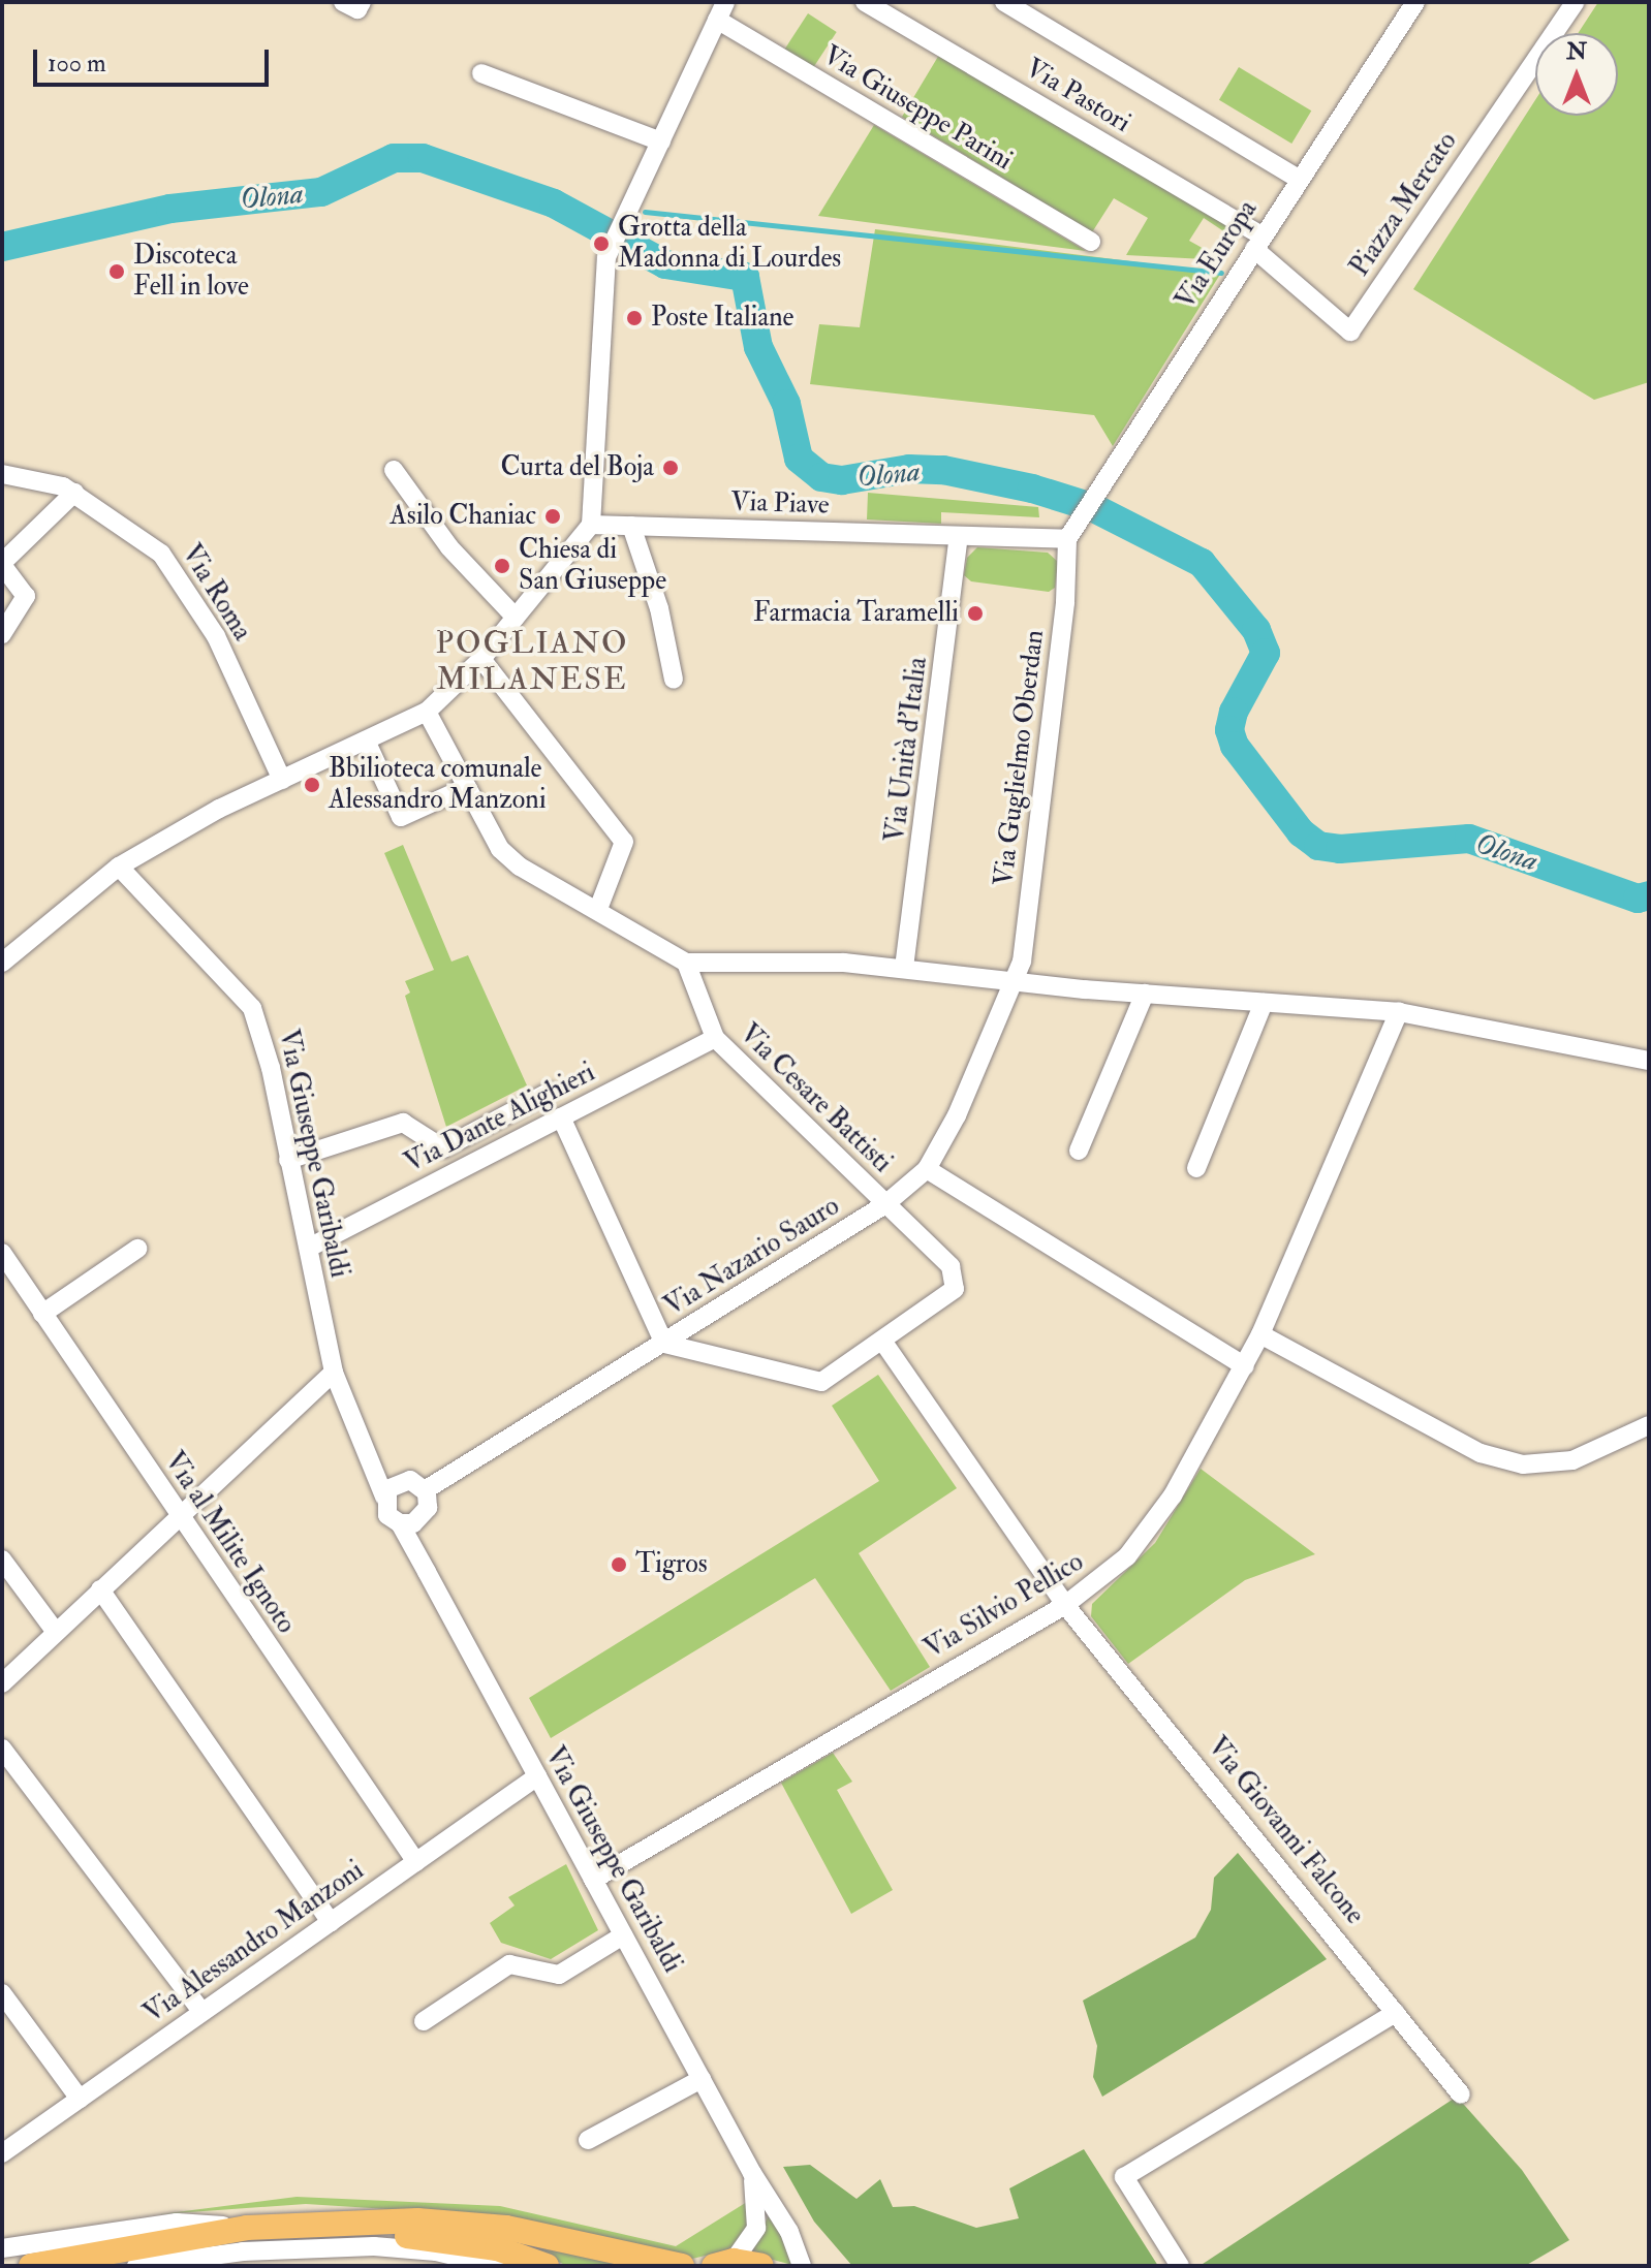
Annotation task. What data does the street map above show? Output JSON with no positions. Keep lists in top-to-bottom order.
{
  "streets": {
    "street": [
      "Via Pastori",
      "Via Giuseppe Parini",
      "Piazza Mercato",
      "Via Europa",
      "Via Piave",
      "Via Roma",
      "Via Unità d'Italia",
      "Via Guglielmo Oberdan",
      "Via Cesare Battisti",
      "Via Dante Alighieri",
      "Via Giuseppe Garibaldi",
      "Via Nazario Sauro",
      "Via al Milite Ignoto",
      "Via Silvio Pellico",
      "Via Giovanni Falcone",
      "Via Alessandro Manzoni"
    ]
  },
  "crossings": [
    ["Via Pastori", "Piazza Mercato"],
    ["Via Pastori", "Via Europa"],
    ["Piazza Mercato", "Via Europa"],
    ["Via Europa", "Via Piave"],
    ["Via Europa", "Via Guglielmo Oberdan"],
    ["Via Piave", "Via Unità d'Italia"],
    ["Via Piave", "Via Guglielmo Oberdan"],
    ["Via Guglielmo Oberdan", "Via Nazario Sauro"],
    ["Via Cesare Battisti", "Via Dante Alighieri"],
    ["Via Cesare Battisti", "Via Nazario Sauro"],
    ["Via Cesare Battisti", "Via Giovanni Falcone"],
    ["Via Dante Alighieri", "Via Giuseppe Garibaldi"],
    ["Via Giuseppe Garibaldi", "Via Nazario Sauro"],
    ["Via Giuseppe Garibaldi", "Via Silvio Pellico"],
    ["Via Giuseppe Garibaldi", "Via Alessandro Manzoni"],
    ["Via al Milite Ignoto", "Via Alessandro Manzoni"],
    ["Via Silvio Pellico", "Via Giovanni Falcone"]
  ],
  "districts": ["POGLIANO MILANESE"],
  "water": ["Olona"],
  "places": [
    "Grotta della Madonna di Lourdes",
    "Discoteca Fell in love",
    "Poste Italiane",
    "Curta del Boja",
    "Asilo Chaniac",
    "Chiesa di San Giuseppe",
    "Farmacia Taramelli",
    "Bbilioteca comunale Alessandro Manzoni",
    "Tigros"
  ],
  "scale_bar": "100 m",
  "north": "top"
}
